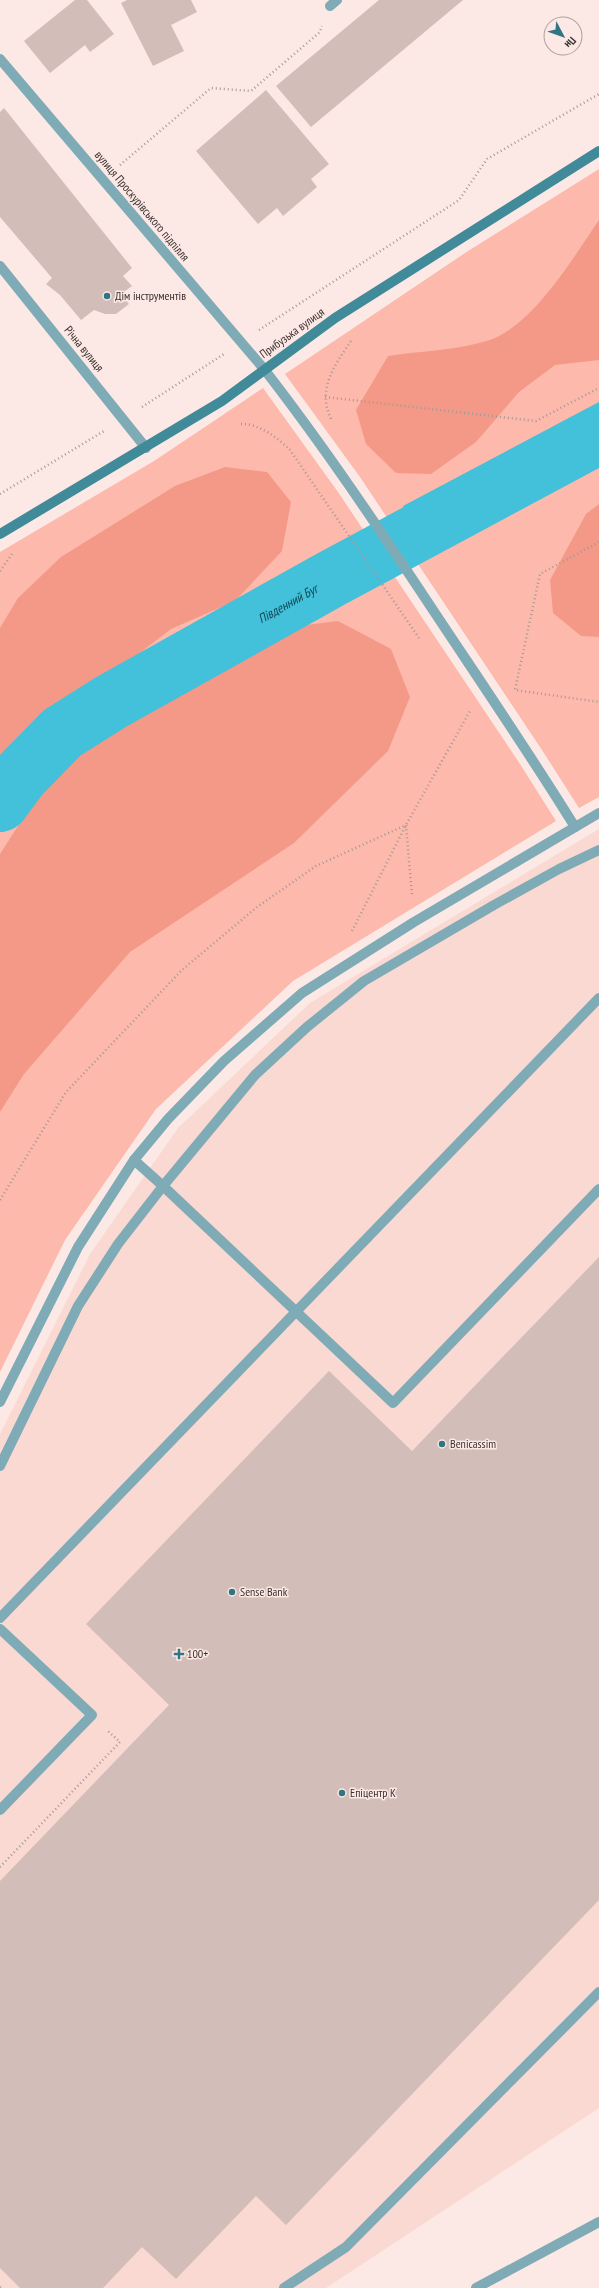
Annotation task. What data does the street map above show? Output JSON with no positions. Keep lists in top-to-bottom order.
{
  "streets": {
    "street": ["вулиця Проскурівського підпілля", "Прибузька вулиця", "Річна вулиця"]
  },
  "crossings": [
    ["вулиця Проскурівського підпілля", "Прибузька вулиця"],
    ["Прибузька вулиця", "Річна вулиця"]
  ],
  "water": ["Південний Буг"],
  "places": {
    "other": [
      "Дім інструментів",
      "Benicassim",
      "Sense Bank",
      "Епіцентр К"
    ],
    "health": ["100+"]
  },
  "north": "bottom right"
}
